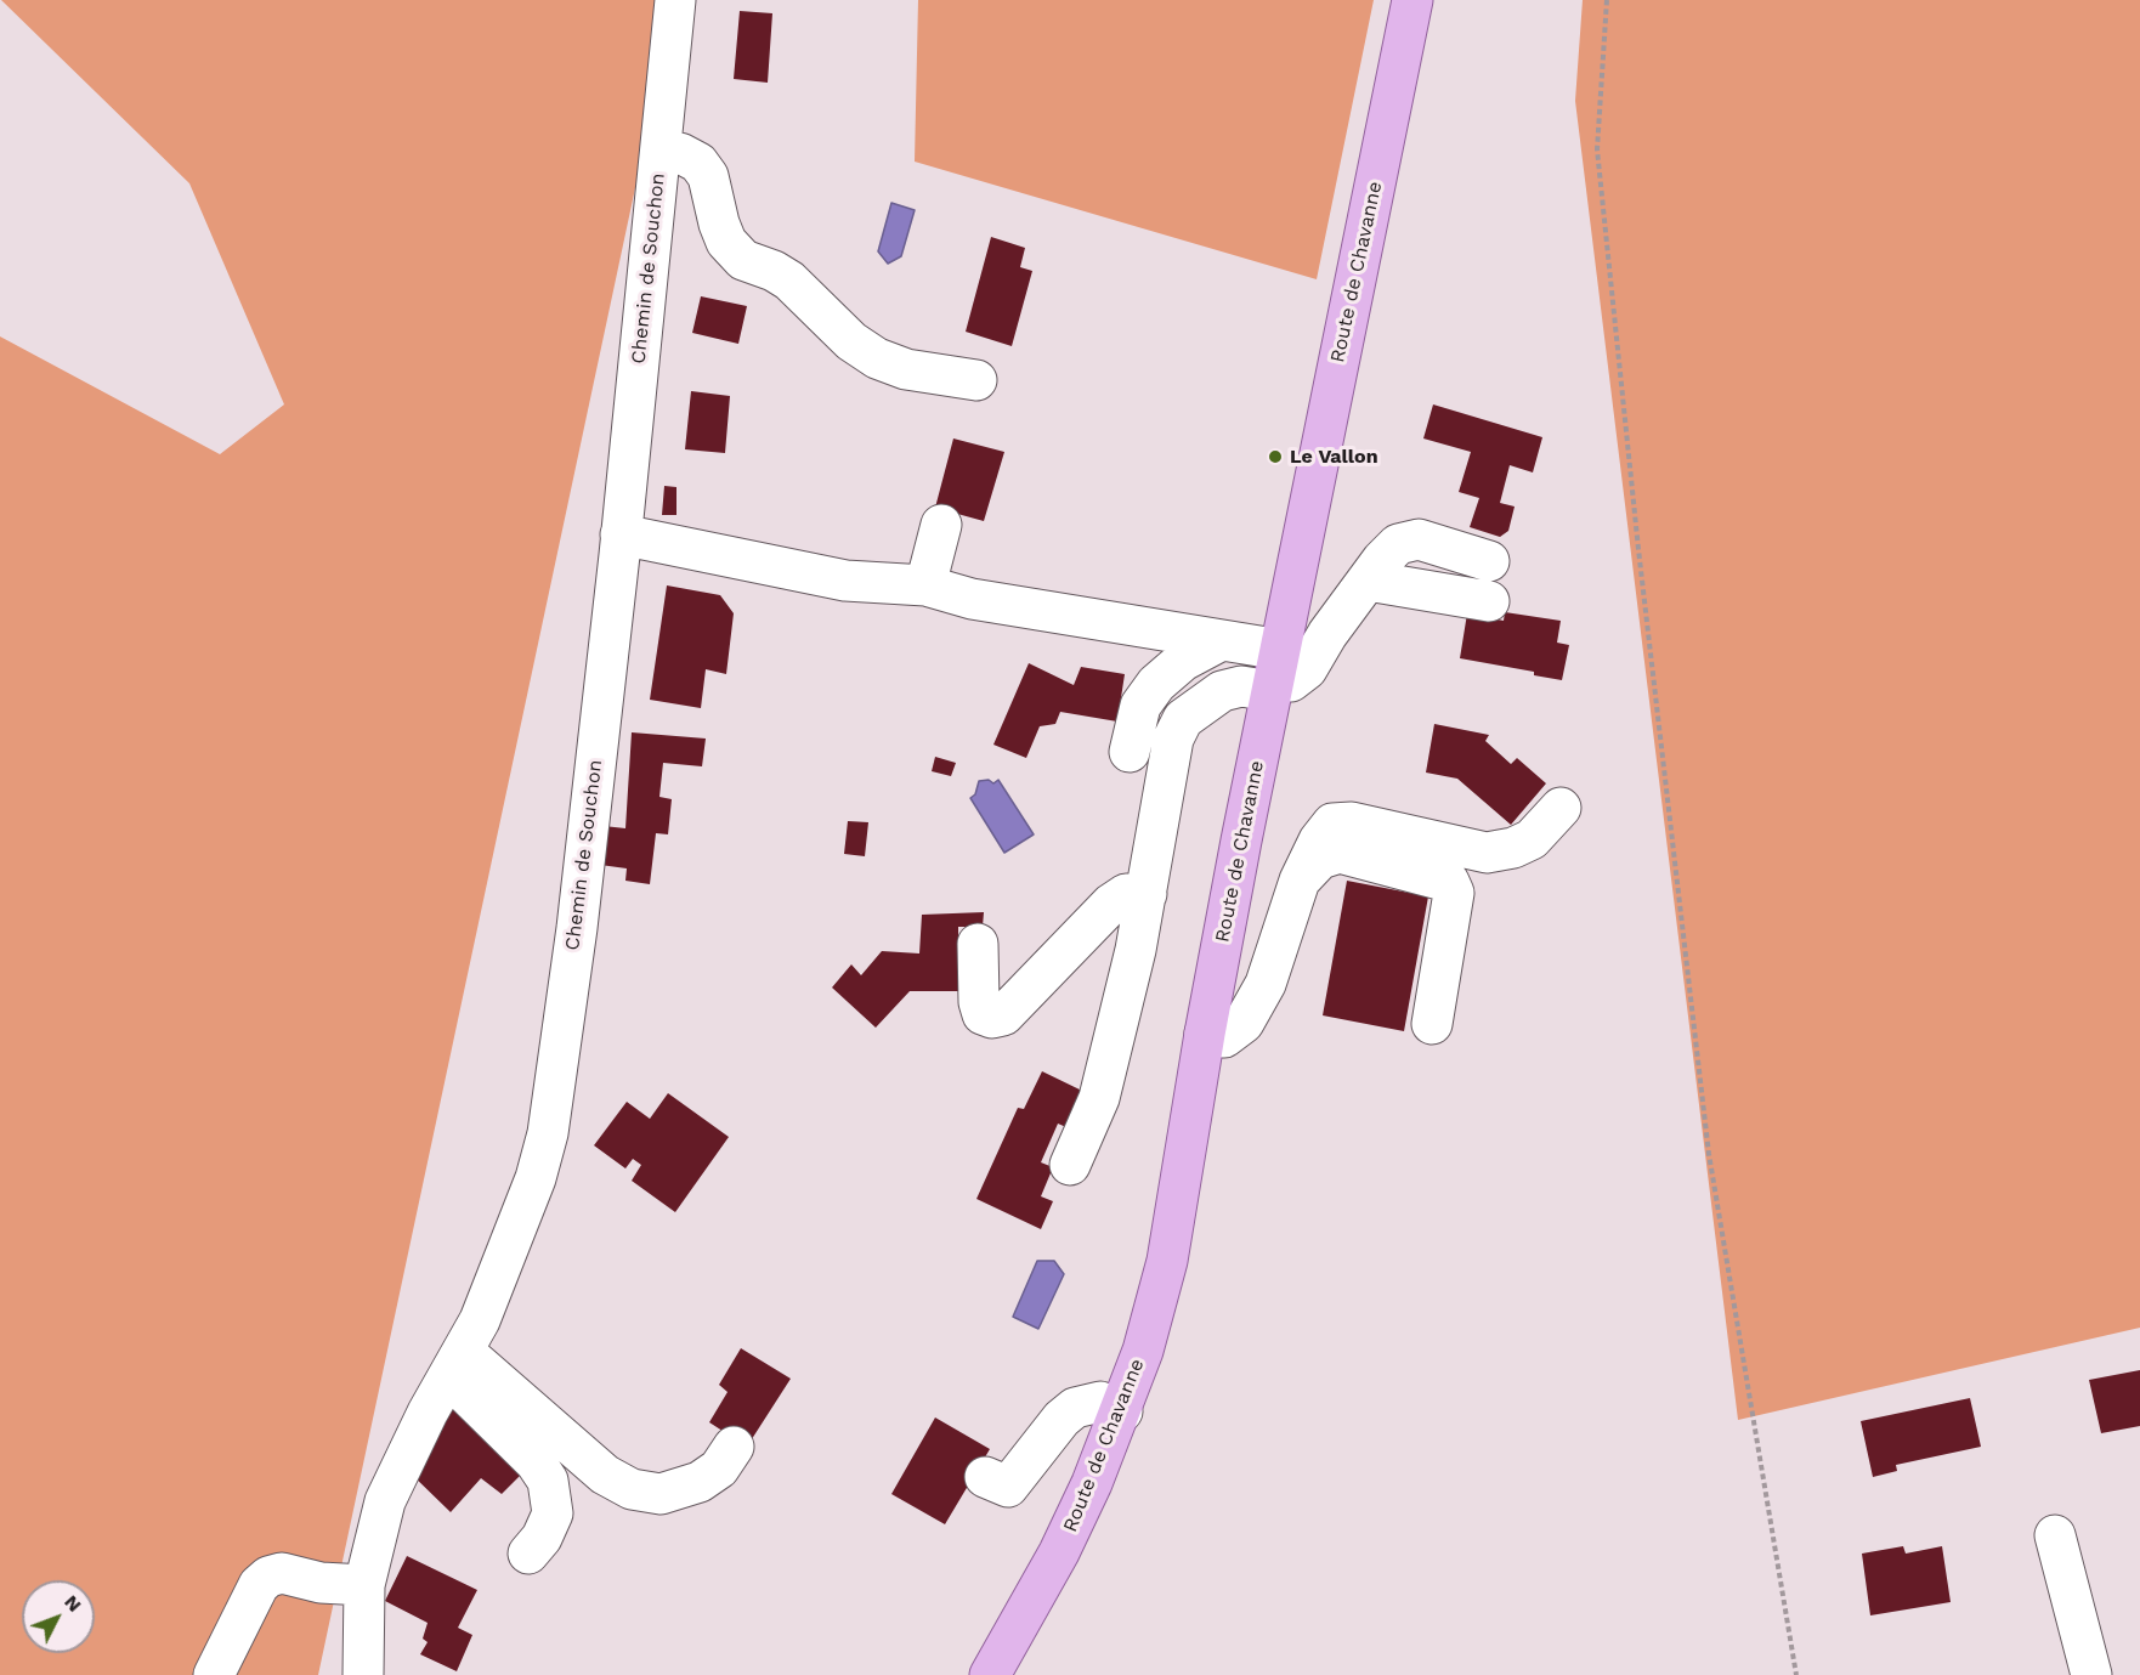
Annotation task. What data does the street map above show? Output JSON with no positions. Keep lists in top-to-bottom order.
{
  "streets": {
    "main road": ["Route de Chavanne"],
    "street": ["Chemin de Souchon"]
  },
  "places": ["Le Vallon"],
  "north": "top right"
}
